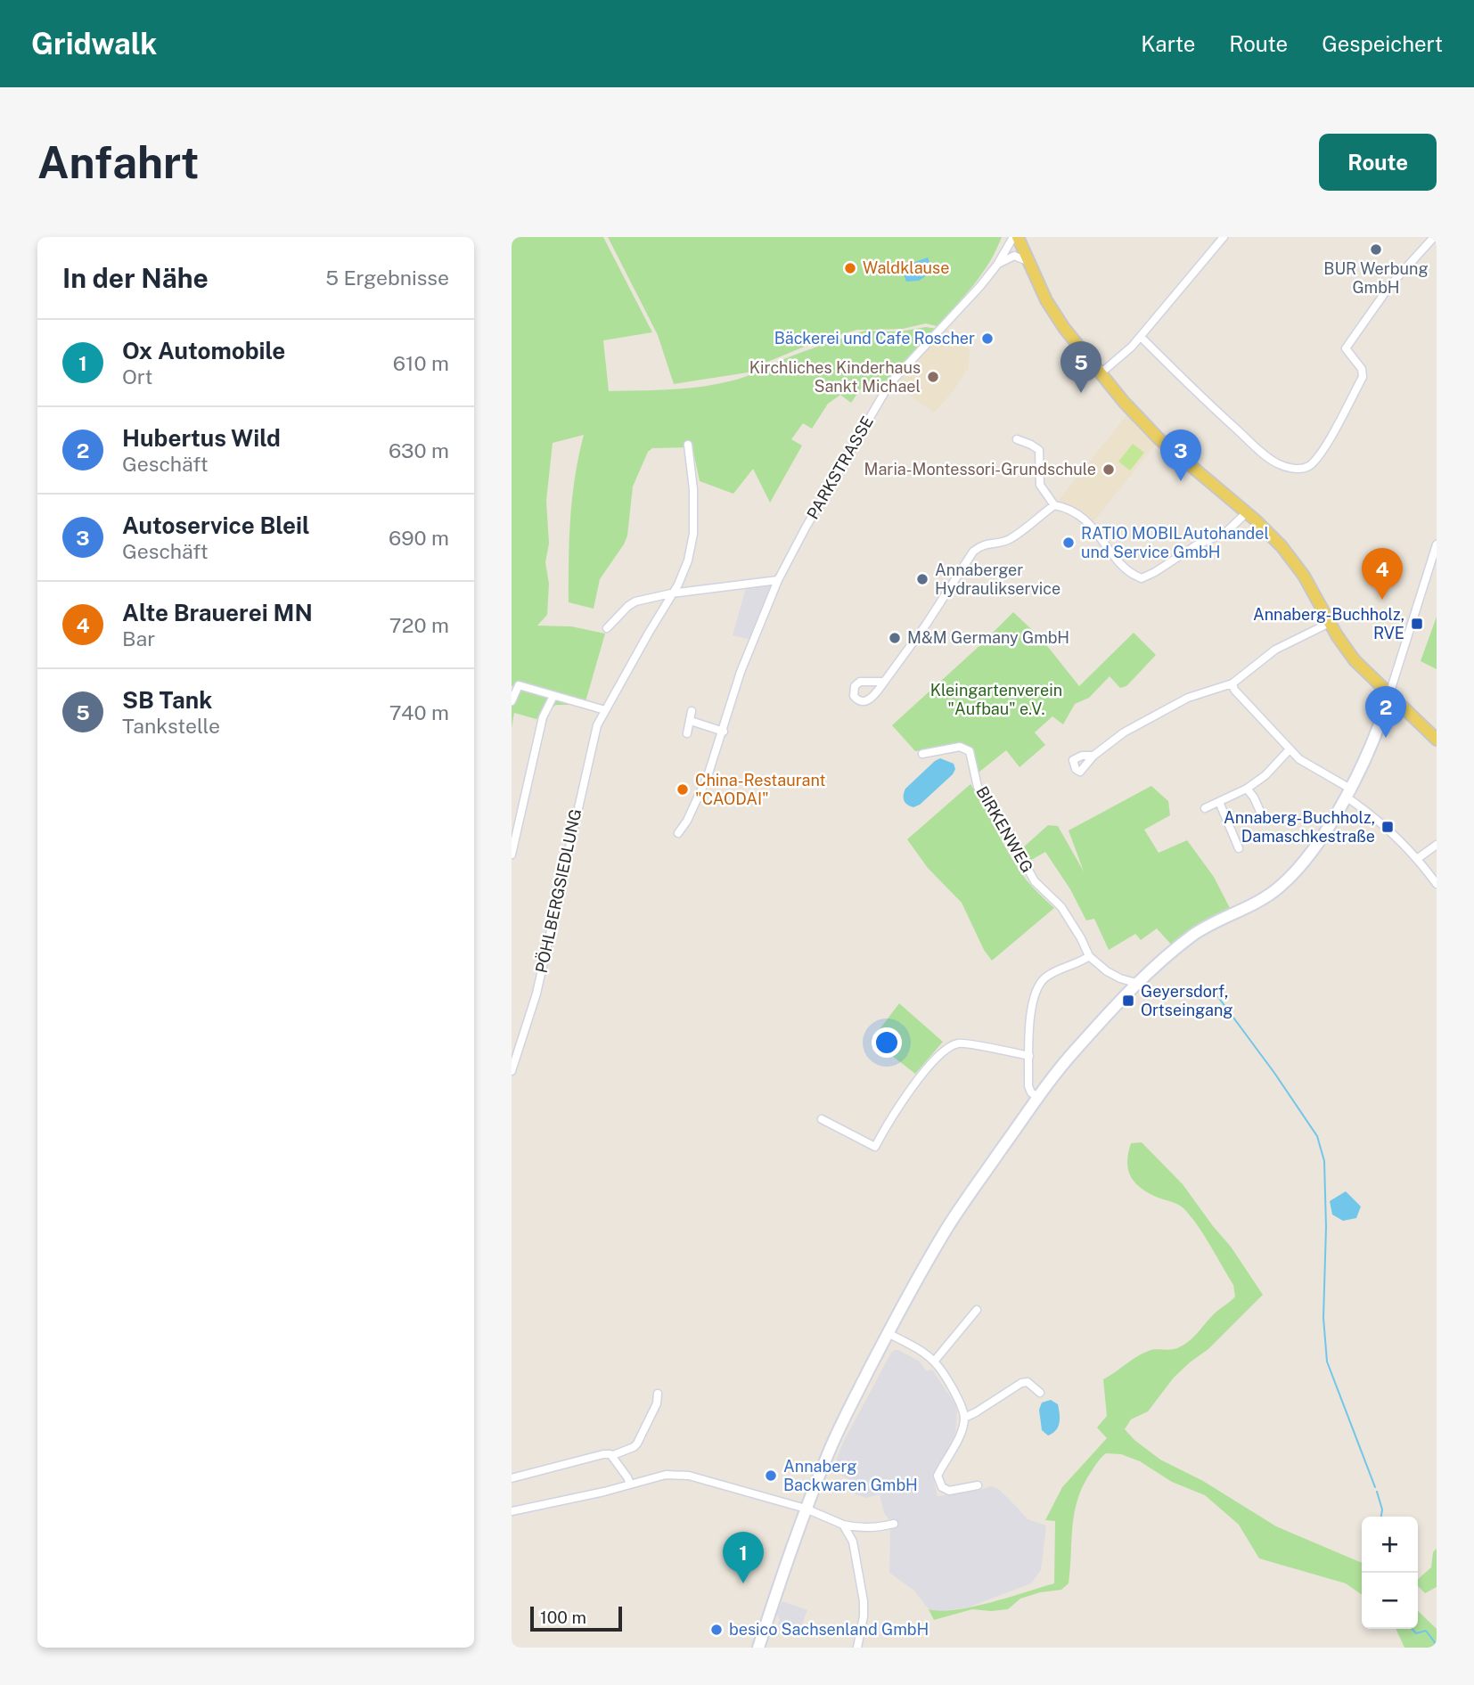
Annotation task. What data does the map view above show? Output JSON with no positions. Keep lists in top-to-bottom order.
{
  "streets": {
    "street": ["PARKSTRASSE", "BIRKENWEG", "PÖHLBERGSIEDLUNG"]
  },
  "parks": ["Kleingartenverein \"Aufbau\" e.V."],
  "places": {
    "other": [
      "BUR Werbung GmbH",
      "Waldklause",
      "Bäckerei und Cafe Roscher",
      "Kirchliches Kinderhaus Sankt Michael",
      "Maria-Montessori-Grundschule",
      "RATIO MOBILAutohandel und Service GmbH",
      "Annaberger Hydraulikservice",
      "M&M Germany GmbH",
      "China-Restaurant \"CAODAI\"",
      "Annaberg Backwaren GmbH",
      "besico Sachsenland GmbH"
    ],
    "transit": ["Annaberg-Buchholz, RVE", "Annaberg-Buchholz, Damaschkestraße", "Geyersdorf, Ortseingang"]
  },
  "scale_bar": "100 m",
  "page": {
    "header": "Gridwalk",
    "nav": ["Karte", "Route", "Gespeichert"],
    "buttons": "Route",
    "title": "Anfahrt",
    "heading": ["In der Nähe", "5 Ergebnisse"],
    "list": [
      {
        "mark": "1",
        "name": "Ox Automobile",
        "note": "Ort",
        "value": "610 m"
      },
      {
        "mark": "2",
        "name": "Hubertus Wild",
        "note": "Geschäft",
        "value": "630 m"
      },
      {
        "mark": "3",
        "name": "Autoservice Bleil",
        "note": "Geschäft",
        "value": "690 m"
      },
      {
        "mark": "4",
        "name": "Alte Brauerei MN",
        "note": "Bar",
        "value": "720 m"
      },
      {
        "mark": "5",
        "name": "SB Tank",
        "note": "Tankstelle",
        "value": "740 m"
      }
    ],
    "pins": [
      "5",
      "3",
      "4",
      "2",
      "1"
    ],
    "map_buttons": ["+", "−"],
    "scale": "100 m"
  }
}
